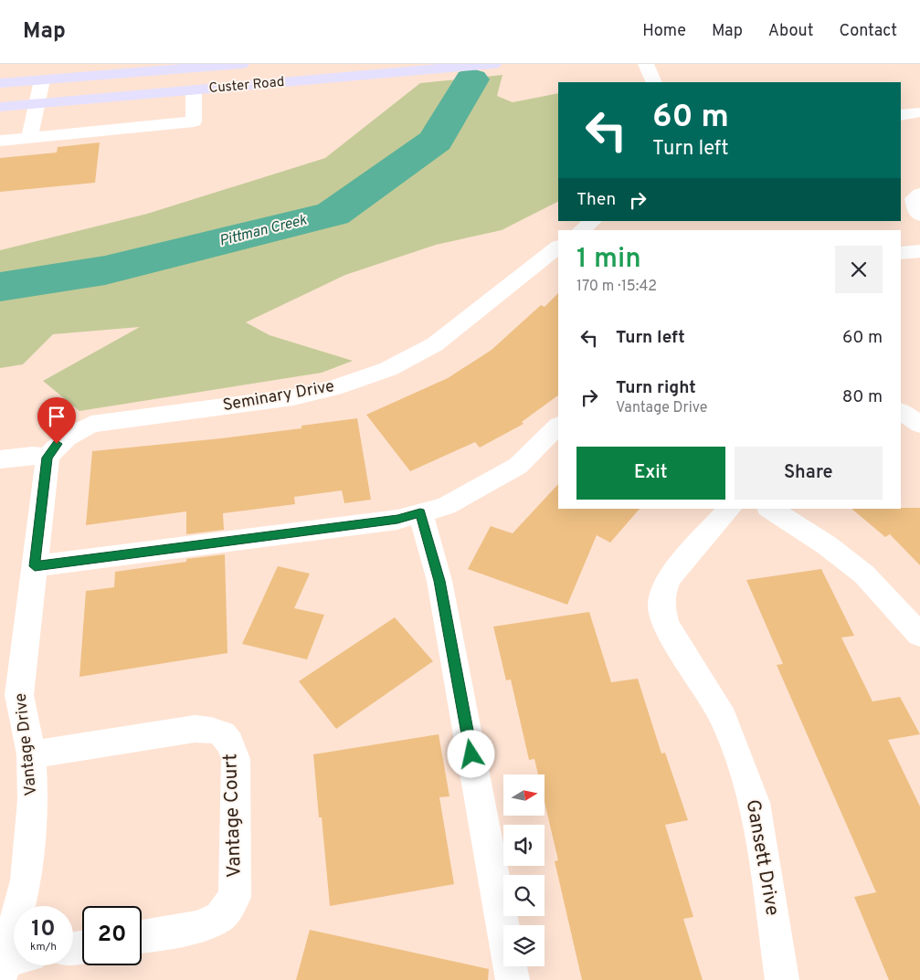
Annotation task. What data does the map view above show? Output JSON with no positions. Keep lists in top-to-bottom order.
{
  "streets": {
    "main road": ["Custer Road"],
    "street": [
      "Seminary Drive",
      "Vantage Drive",
      "Vantage Court",
      "Gansett Drive"
    ]
  },
  "crossings": [
    ["Seminary Drive", "Vantage Drive"],
    ["Vantage Drive", "Vantage Court"]
  ],
  "water": ["Pittman Creek"],
  "north": "right",
  "page": {
    "header": "Map",
    "nav": [
      "Home",
      "Map",
      "About",
      "Contact"
    ],
    "turn": ["60 m", "Turn left"],
    "then": "Then",
    "heading": ["1 min", "170 m · 15:42"],
    "list": [
      {
        "name": "Turn left",
        "value": "60 m"
      },
      {
        "name": "Turn right",
        "note": "Vantage Drive",
        "value": "80 m"
      }
    ],
    "buttons": ["Exit", "Share"],
    "speed": "10 km/h",
    "limit": "20"
  }
}
